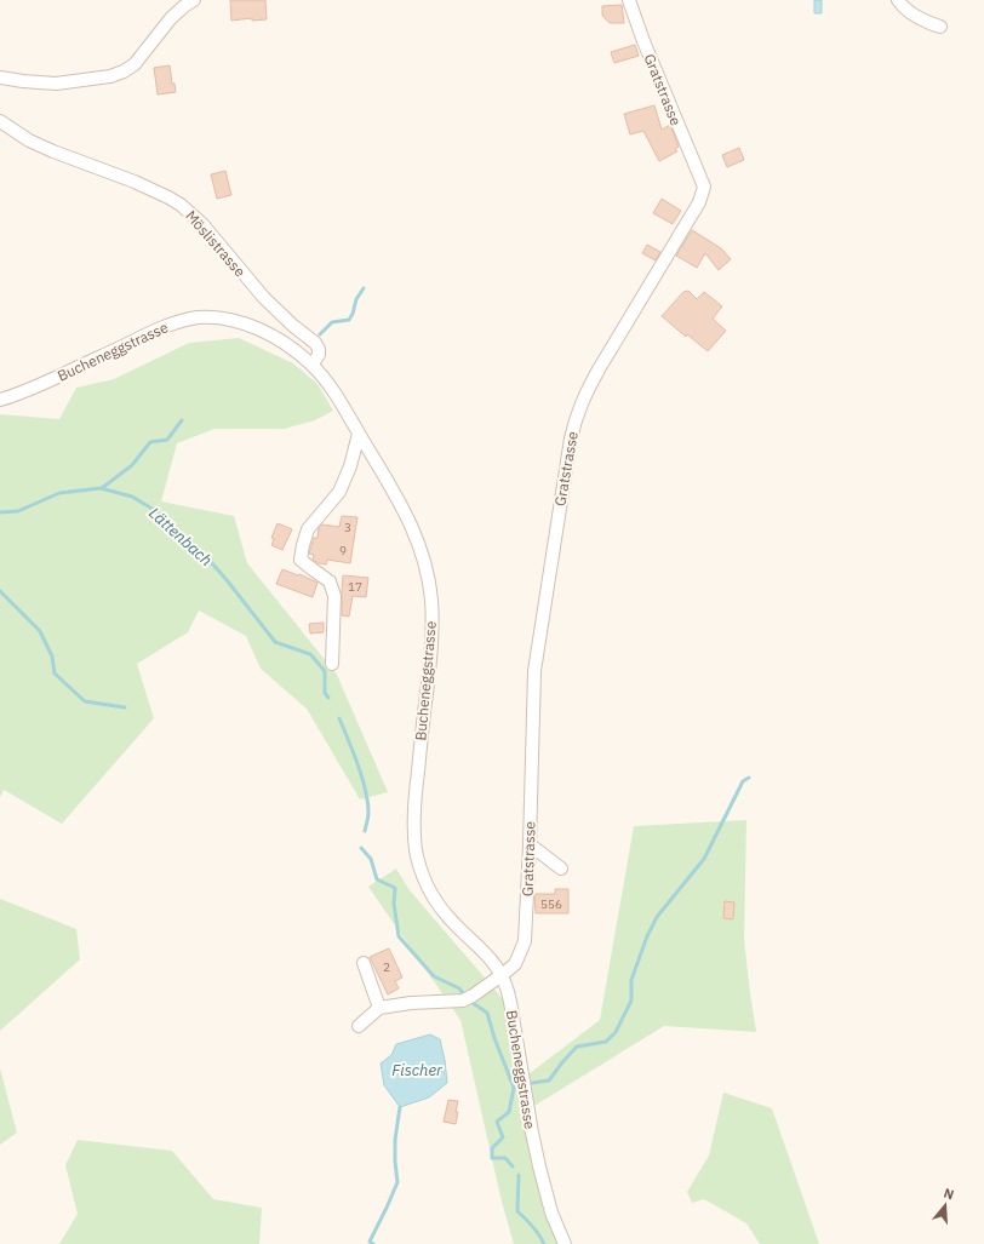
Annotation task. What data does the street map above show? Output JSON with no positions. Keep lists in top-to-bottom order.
{
  "streets": {
    "street": ["Gratstrasse", "Möslistrasse", "Bucheneggstrasse"]
  },
  "crossings": [
    ["Gratstrasse", "Bucheneggstrasse"],
    ["Möslistrasse", "Bucheneggstrasse"]
  ],
  "water": ["Lättenbach", "Fischer"],
  "house_numbers": [
    "3",
    "9",
    "17",
    "556",
    "2"
  ],
  "north": "top"
}
